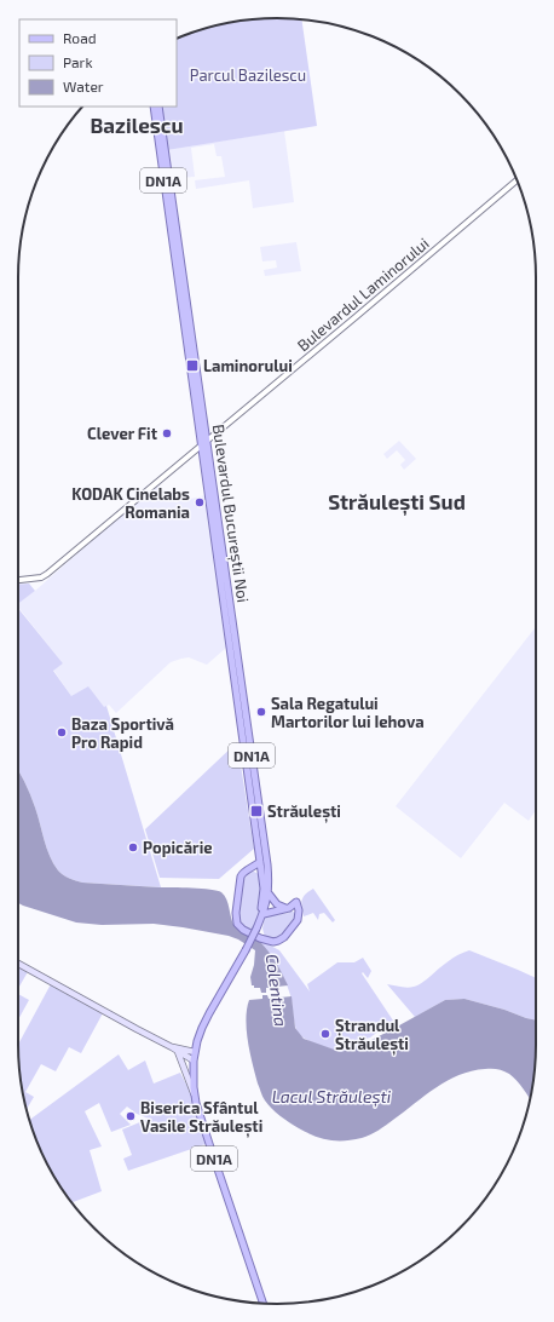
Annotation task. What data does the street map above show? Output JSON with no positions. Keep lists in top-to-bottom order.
{
  "streets": {
    "main road": ["DN1A", "Bulevardul Bucureștii Noi"],
    "street": ["Bulevardul Laminorului"]
  },
  "crossings": [
    ["DN1A", "Bulevardul Bucureștii Noi"],
    ["Bulevardul Laminorului", "Bulevardul Bucureștii Noi"]
  ],
  "districts": ["Bazilescu", "Străulești Sud"],
  "water": ["Colentina", "Lacul Străulești"],
  "parks": ["Parcul Bazilescu"],
  "places": {
    "transit": ["Laminorului", "Străulești"],
    "other": [
      "Clever Fit",
      "KODAK Cinelabs Romania",
      "Sala Regatului Martorilor lui Iehova",
      "Baza Sportivă Pro Rapid",
      "Popicărie",
      "Ștrandul Străulești",
      "Biserica Sfântul Vasile Străulești"
    ]
  },
  "legend": ["Road", "Park", "Water"]
}
